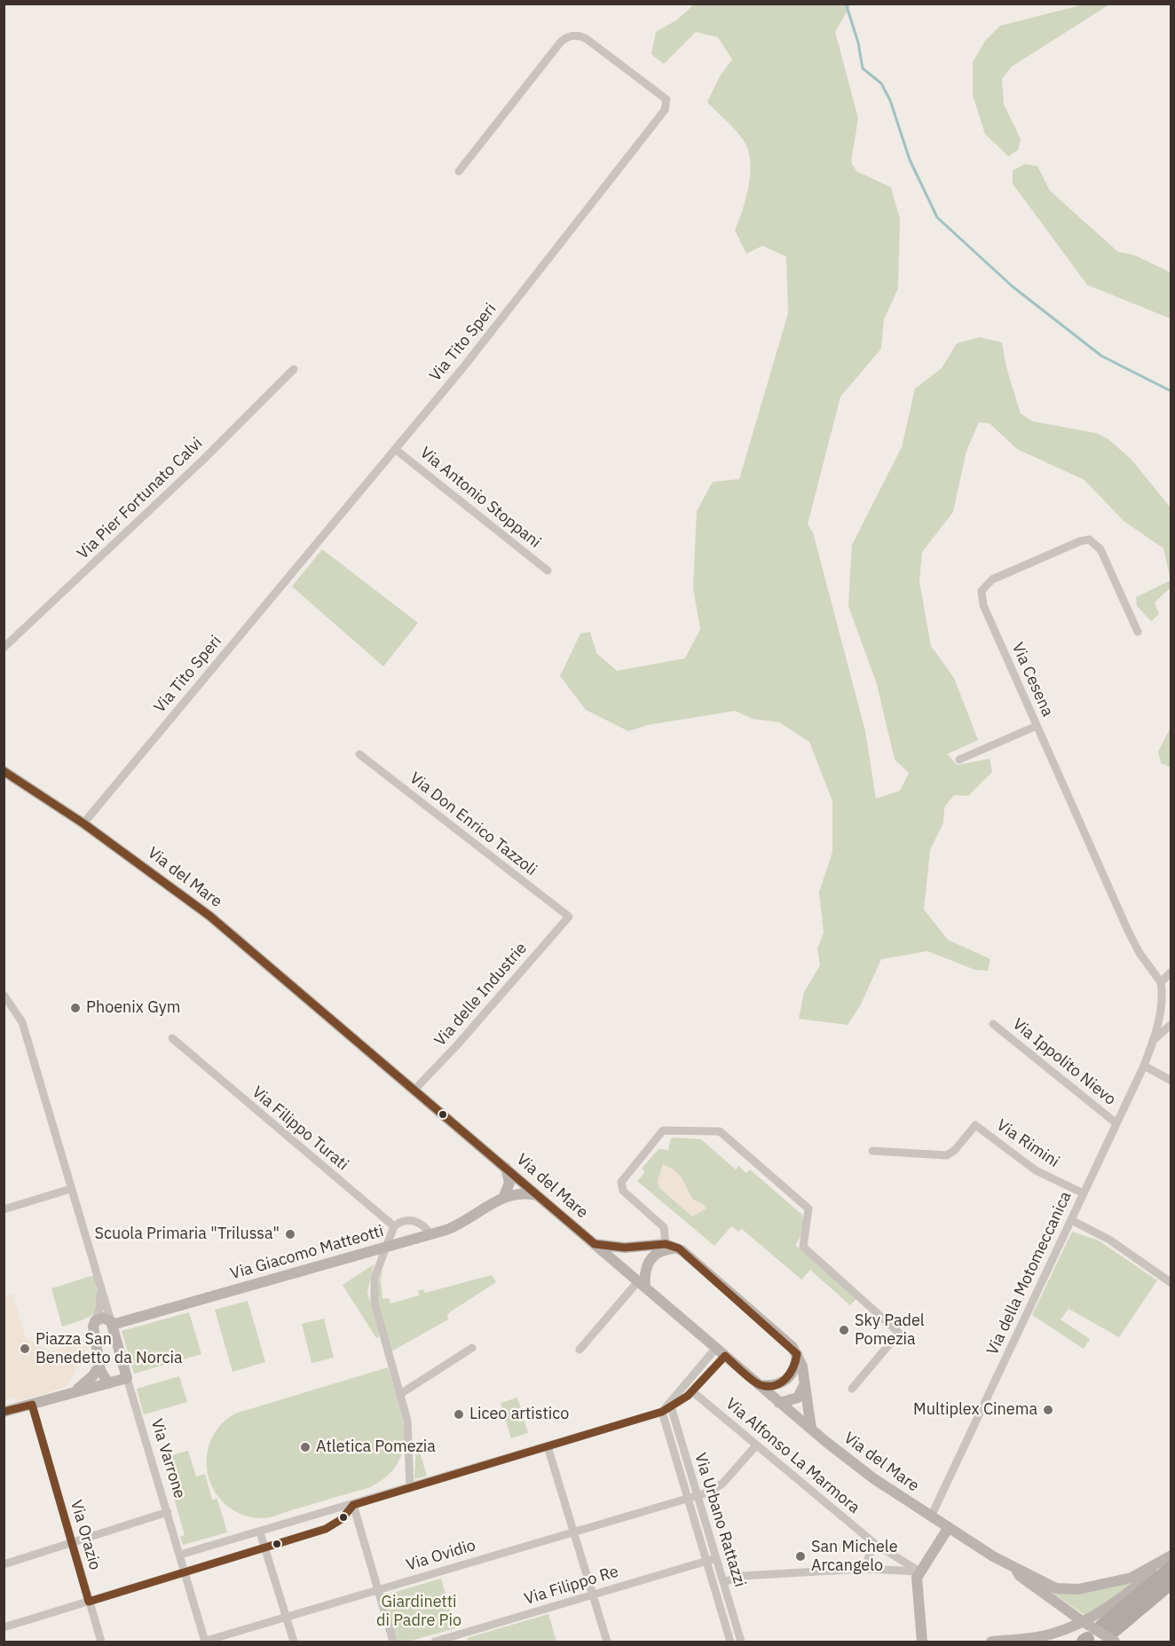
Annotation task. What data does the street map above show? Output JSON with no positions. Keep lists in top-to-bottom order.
{
  "streets": {
    "main road": ["Via del Mare", "Via Giacomo Matteotti", "Via Varrone"],
    "street": [
      "Via Tito Speri",
      "Via Antonio Stoppani",
      "Via Pier Fortunato Calvi",
      "Via Cesena",
      "Via Don Enrico Tazzoli",
      "Via delle Industrie",
      "Via Ippolito Nievo",
      "Via Filippo Turati",
      "Via Rimini",
      "Via della Motomeccanica",
      "Via Alfonso La Marmora",
      "Via Urbano Rattazzi",
      "Via Orazio",
      "Via Ovidio",
      "Via Filippo Re"
    ]
  },
  "crossings": [
    ["Via Tito Speri", "Via Antonio Stoppani"],
    ["Via Tito Speri", "Via del Mare"],
    ["Via Cesena", "Via della Motomeccanica"],
    ["Via Don Enrico Tazzoli", "Via delle Industrie"],
    ["Via del Mare", "Via delle Industrie"],
    ["Via del Mare", "Via Giacomo Matteotti"],
    ["Via del Mare", "Via della Motomeccanica"],
    ["Via Ippolito Nievo", "Via della Motomeccanica"],
    ["Via Rimini", "Via della Motomeccanica"],
    ["Via Giacomo Matteotti", "Via Varrone"],
    ["Via Alfonso La Marmora", "Via Ovidio"],
    ["Via Varrone", "Via Ovidio"],
    ["Via Urbano Rattazzi", "Via Ovidio"],
    ["Via Urbano Rattazzi", "Via Filippo Re"]
  ],
  "parks": ["Giardinetti di Padre Pio"],
  "places": [
    "Phoenix Gym",
    "Scuola Primaria \"Trilussa\"",
    "Sky Padel Pomezia",
    "Piazza San Benedetto da Norcia",
    "Multiplex Cinema",
    "Liceo artistico",
    "Atletica Pomezia",
    "San Michele Arcangelo"
  ]
}
